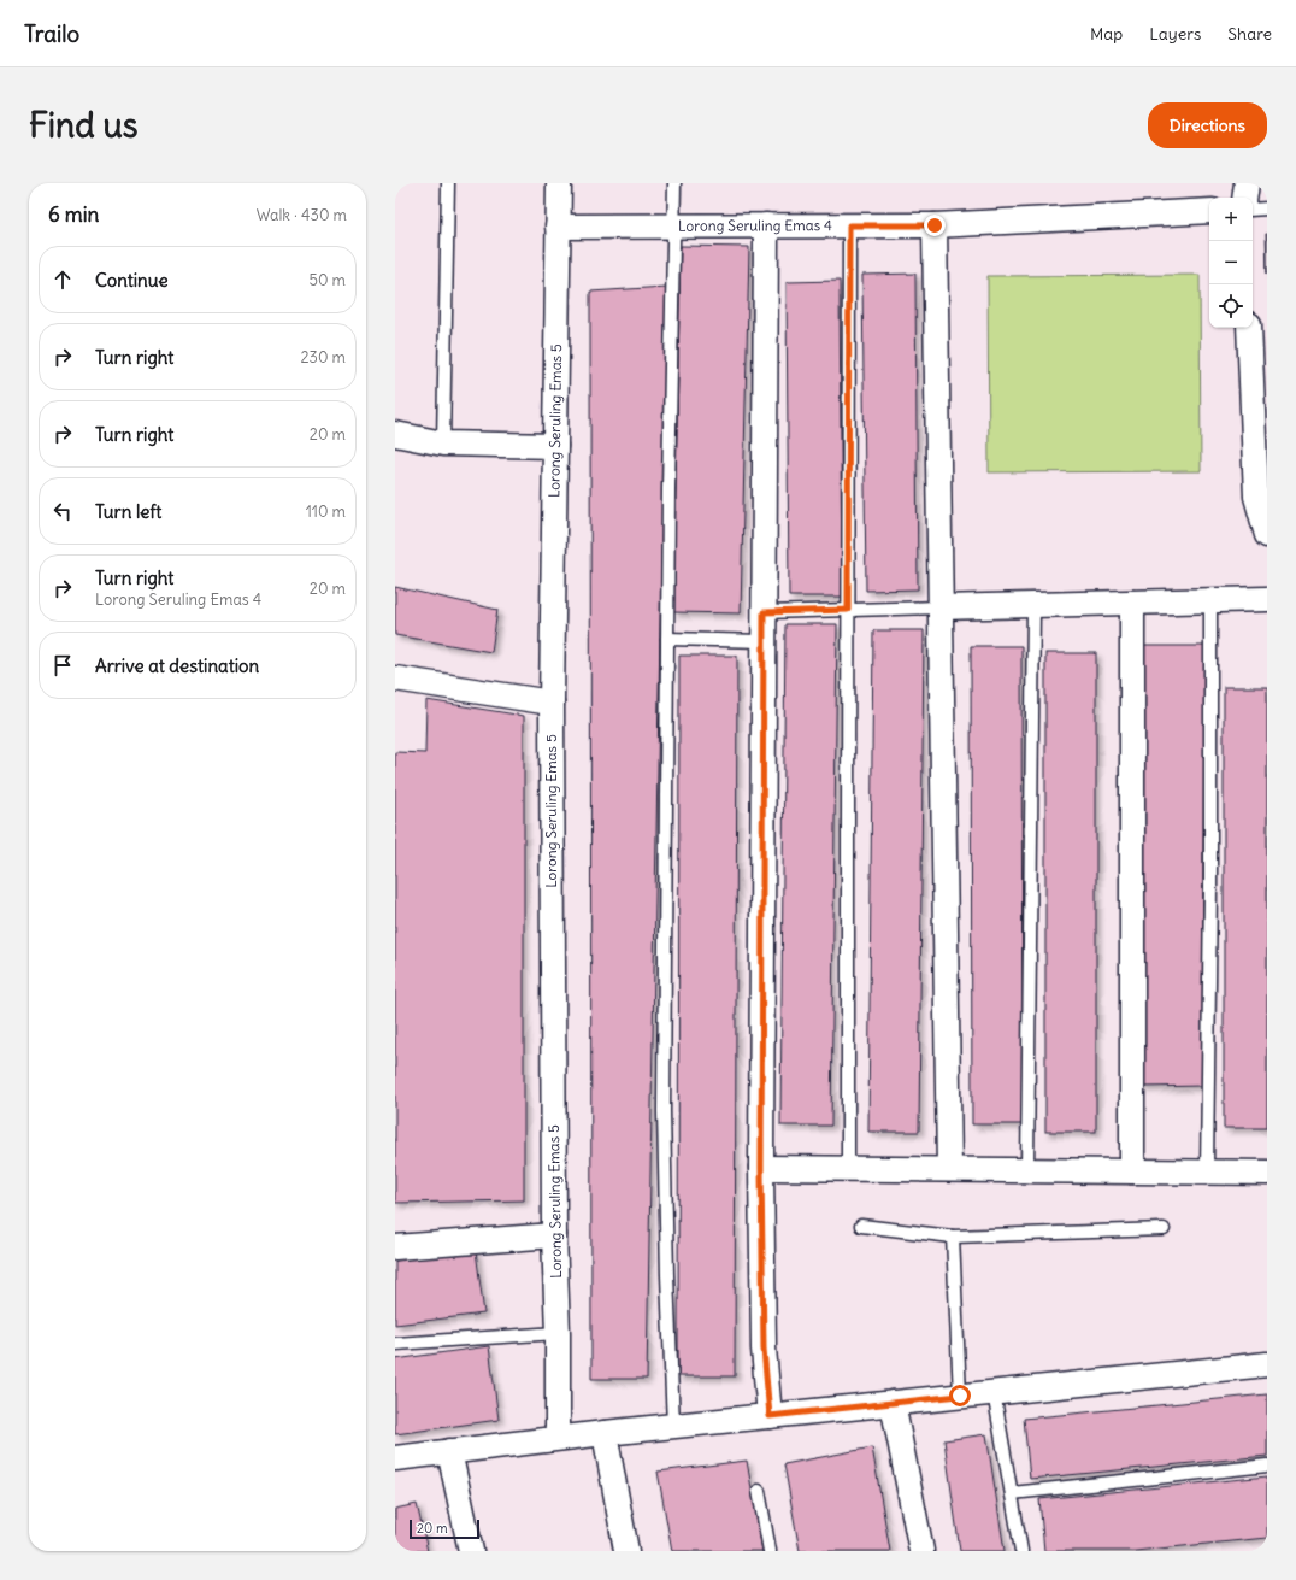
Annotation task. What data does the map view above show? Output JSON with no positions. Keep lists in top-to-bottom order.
{
  "streets": {
    "street": ["Lorong Seruling Emas 4", "Lorong Seruling Emas 5"]
  },
  "crossings": [
    ["Lorong Seruling Emas 4", "Lorong Seruling Emas 5"]
  ],
  "scale_bar": "20 m",
  "page": {
    "header": "Trailo",
    "nav": ["Map", "Layers", "Share"],
    "buttons": "Directions",
    "title": "Find us",
    "heading": ["6 min", "Walk · 430 m"],
    "map_buttons": ["+", "−"],
    "list": [
      ["Continue", "50 m"],
      ["Turn right", "230 m"],
      ["Turn right", "20 m"],
      ["Turn left", "110 m"],
      ["Turn right", "Lorong Seruling Emas 4", "20 m"],
      "Arrive at destination"
    ],
    "scale": "20 m"
  }
}
